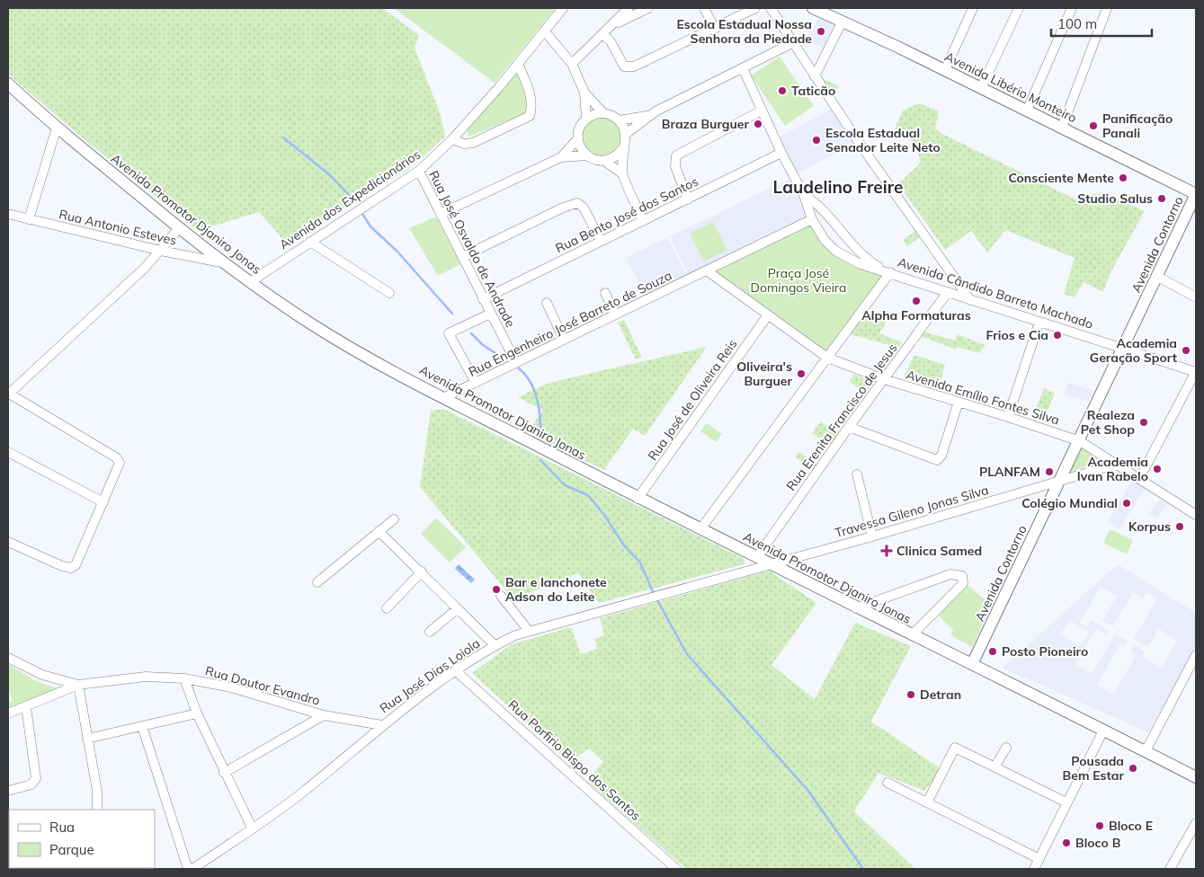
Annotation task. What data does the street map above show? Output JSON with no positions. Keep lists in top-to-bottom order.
{
  "streets": {
    "main road": ["Avenida Libério Monteiro", "Avenida Promotor Djaniro Jonas", "Avenida Contorno"],
    "street": [
      "Avenida dos Expedicionários",
      "Rua Bento José dos Santos",
      "Rua Antonio Esteves",
      "Rua José Osvaldo de Andrade",
      "Avenida Cândido Barreto Machado",
      "Rua Engenheiro José Barreto de Souza",
      "Avenida Emílio Fontes Silva",
      "Rua José de Oliveira Reis",
      "Rua Erenita Francisco de Jesus",
      "Travessa Gileno Jonas Silva",
      "Rua José Dias Loiola",
      "Rua Doutor Evandro",
      "Rua Porfirio Bispo dos Santos"
    ]
  },
  "crossings": [
    ["Avenida Libério Monteiro", "Avenida Contorno"],
    ["Avenida dos Expedicionários", "Avenida Promotor Djaniro Jonas"],
    ["Avenida dos Expedicionários", "Rua José Osvaldo de Andrade"],
    ["Avenida Promotor Djaniro Jonas", "Rua Antonio Esteves"],
    ["Avenida Promotor Djaniro Jonas", "Avenida Contorno"],
    ["Avenida Promotor Djaniro Jonas", "Rua Engenheiro José Barreto de Souza"],
    ["Avenida Promotor Djaniro Jonas", "Rua José de Oliveira Reis"],
    ["Avenida Promotor Djaniro Jonas", "Rua Erenita Francisco de Jesus"],
    ["Avenida Promotor Djaniro Jonas", "Travessa Gileno Jonas Silva"],
    ["Avenida Promotor Djaniro Jonas", "Rua José Dias Loiola"],
    ["Rua Bento José dos Santos", "Rua José Osvaldo de Andrade"],
    ["Avenida Contorno", "Avenida Cândido Barreto Machado"],
    ["Avenida Contorno", "Avenida Emílio Fontes Silva"],
    ["Avenida Contorno", "Travessa Gileno Jonas Silva"],
    ["Rua José Osvaldo de Andrade", "Rua Engenheiro José Barreto de Souza"],
    ["Avenida Cândido Barreto Machado", "Rua Erenita Francisco de Jesus"],
    ["Avenida Emílio Fontes Silva", "Rua Erenita Francisco de Jesus"],
    ["Avenida Emílio Fontes Silva", "Travessa Gileno Jonas Silva"],
    ["Travessa Gileno Jonas Silva", "Rua José Dias Loiola"],
    ["Rua José Dias Loiola", "Rua Doutor Evandro"],
    ["Rua José Dias Loiola", "Rua Porfirio Bispo dos Santos"]
  ],
  "districts": ["Laudelino Freire"],
  "parks": ["Praça José Domingos Vieira"],
  "places": {
    "other": [
      "Escola Estadual Nossa Senhora da Piedade",
      "Taticão",
      "Braza Burguer",
      "Panificação Panali",
      "Escola Estadual Senador Leite Neto",
      "Consciente Mente",
      "Studio Salus",
      "Alpha Formaturas",
      "Frios e Cia",
      "Academia Geração Sport",
      "Oliveira's Burguer",
      "Realeza Pet Shop",
      "Academia Ivan Rabelo",
      "PLANFAM",
      "Colégio Mundial",
      "Korpus",
      "Bar e lanchonete Adson do Leite",
      "Posto Pioneiro",
      "Detran",
      "Pousada Bem Estar",
      "Bloco E",
      "Bloco B"
    ],
    "health": ["Clinica Samed"]
  },
  "legend": ["Rua", "Parque"],
  "scale_bar": "100 m"
}
